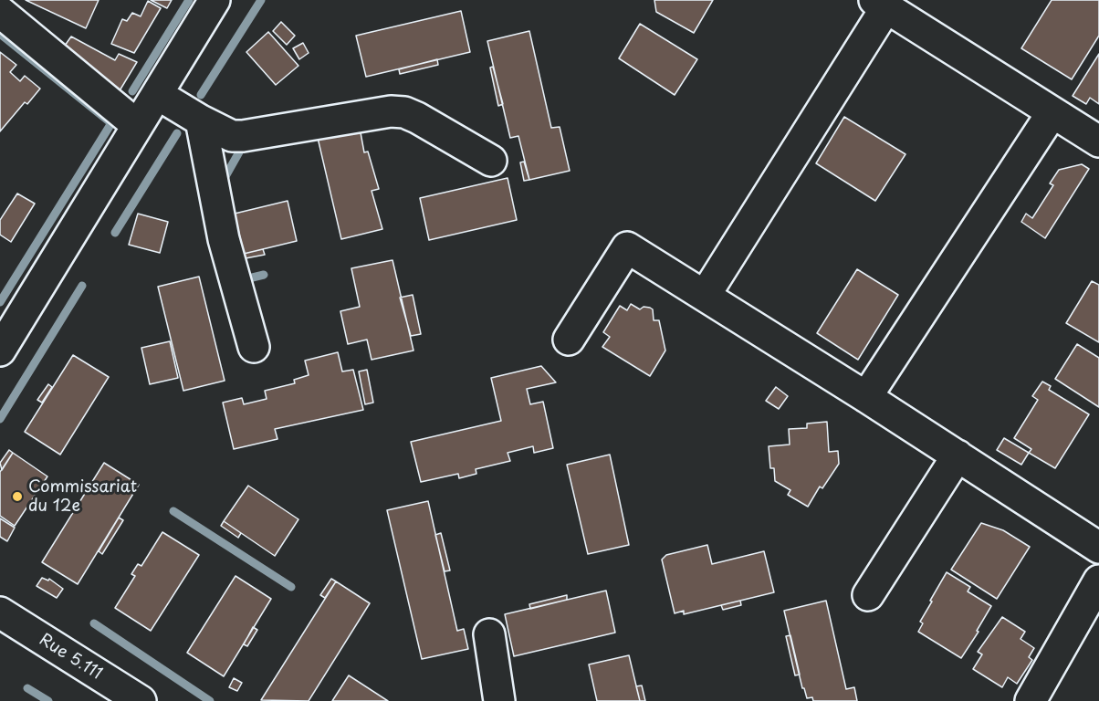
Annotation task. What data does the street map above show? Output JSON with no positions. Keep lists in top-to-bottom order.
{
  "streets": {
    "street": ["Rue 5.111"]
  },
  "places": ["Commissariat du 12e"]
}
